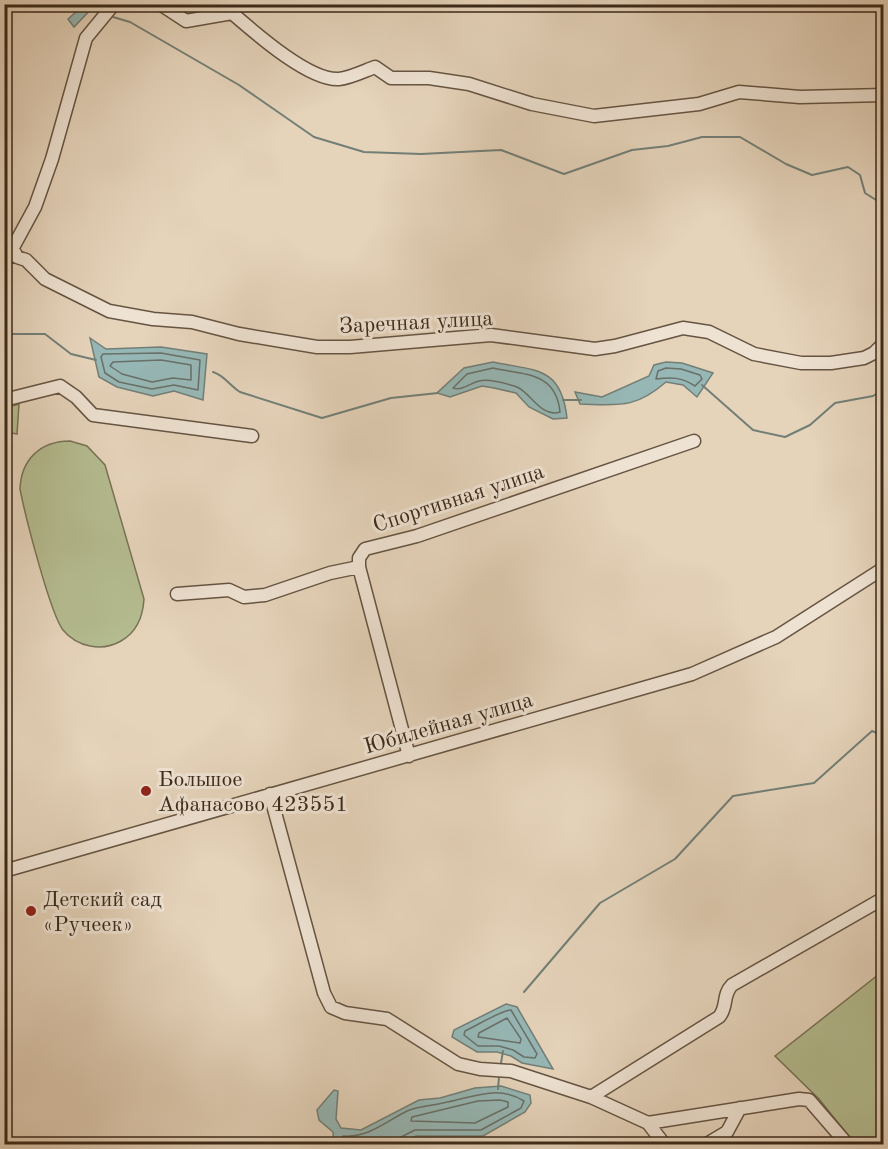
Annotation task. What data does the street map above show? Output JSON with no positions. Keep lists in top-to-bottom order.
{
  "streets": {
    "street": ["Заречная улица", "Спортивная улица", "Юбилейная улица"]
  },
  "places": ["Большое Афанасово 423551", "Детский сад «Ручеек»"]
}
